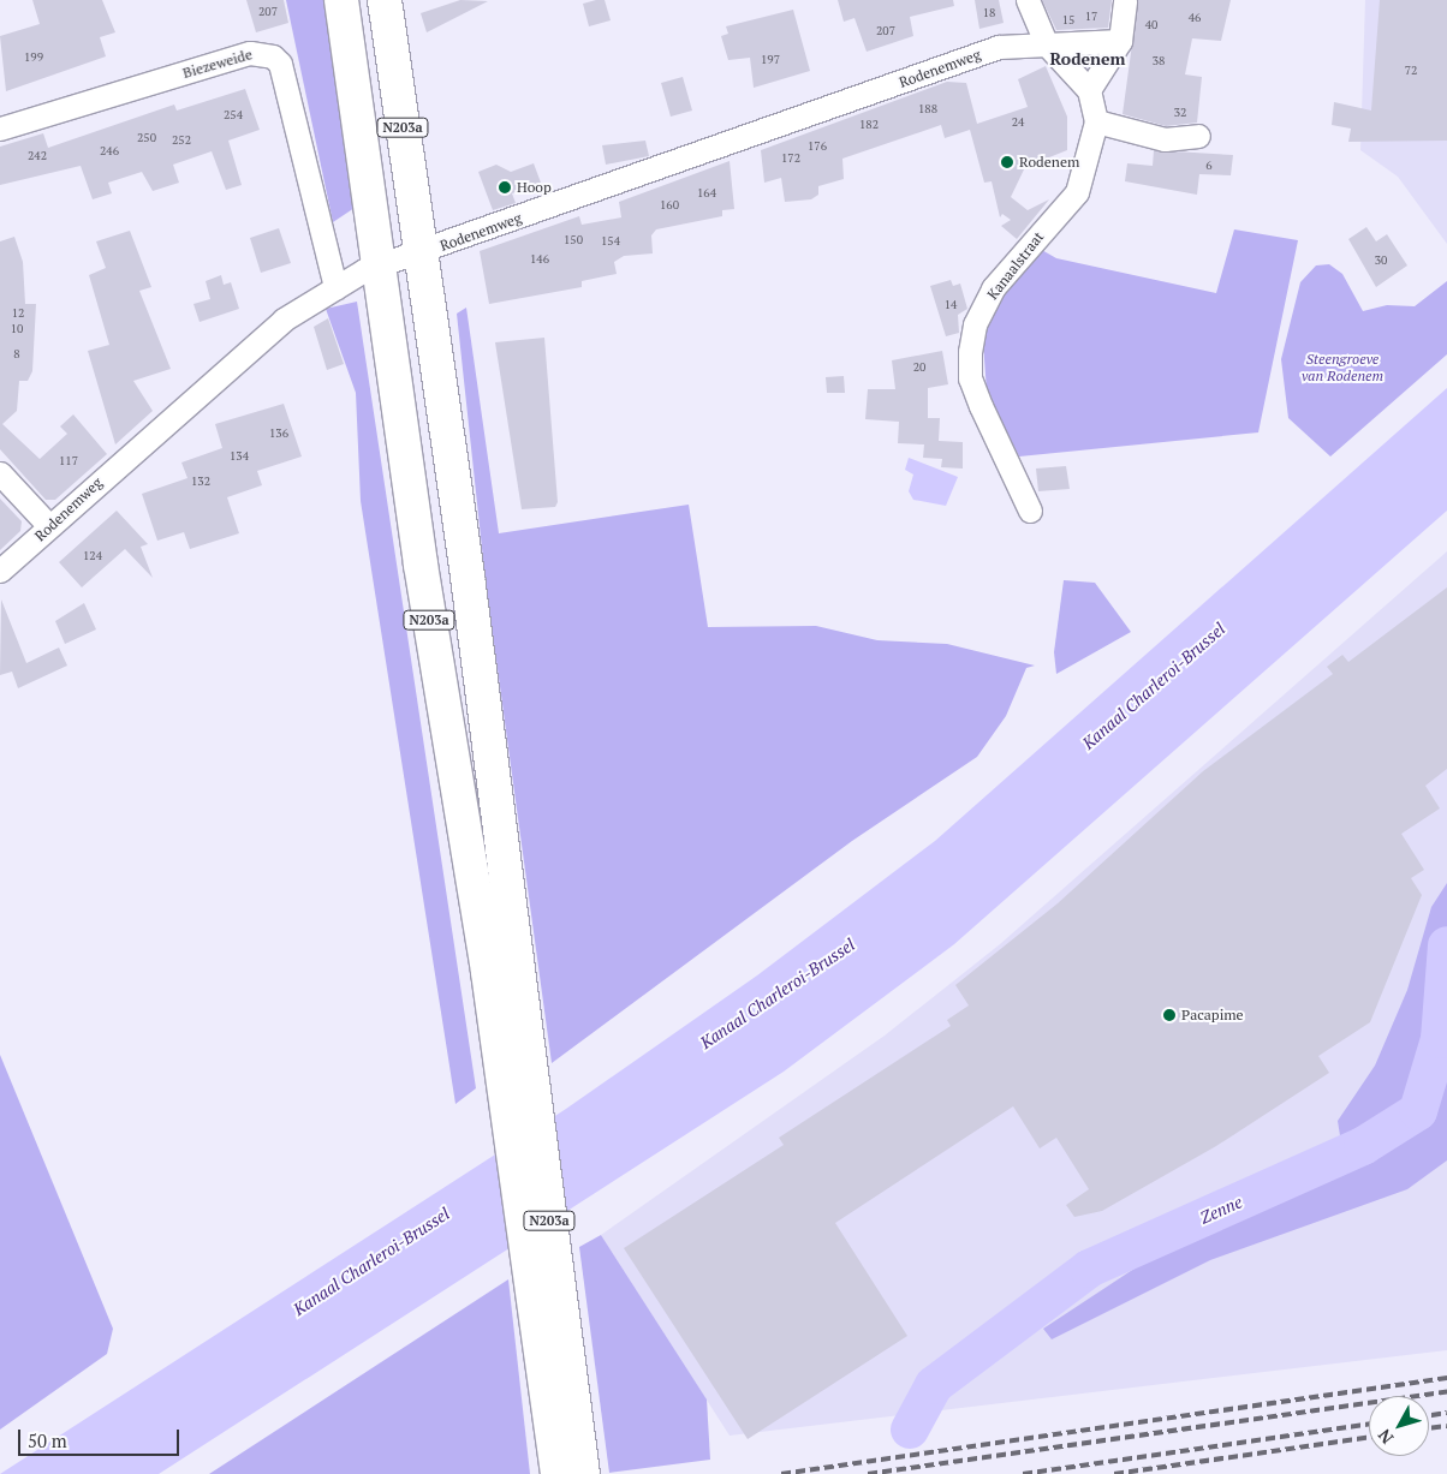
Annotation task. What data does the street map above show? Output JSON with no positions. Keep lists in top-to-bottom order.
{
  "streets": {
    "highway": ["N203a"],
    "street": ["Biezeweide", "Rodenemweg", "Kanaalstraat"]
  },
  "crossings": [
    ["Biezeweide", "Rodenemweg"],
    ["Rodenemweg", "N203a"]
  ],
  "districts": ["Rodenem"],
  "water": ["Kanaal Charleroi-Brussel", "Zenne"],
  "parks": ["Steengroeve van Rodenem"],
  "places": ["Rodenem", "Hoop", "Pacapime"],
  "house_numbers": [
    "207",
    "18",
    "17",
    "46",
    "15",
    "40",
    "207",
    "199",
    "197",
    "38",
    "72",
    "188",
    "32",
    "254",
    "24",
    "182",
    "250",
    "252",
    "176",
    "246",
    "242",
    "172",
    "6",
    "164",
    "160",
    "150",
    "154",
    "146",
    "30",
    "14",
    "12",
    "10",
    "8",
    "20",
    "136",
    "134",
    "117",
    "132",
    "124"
  ],
  "scale_bar": "50 m",
  "north": "bottom left"
}
